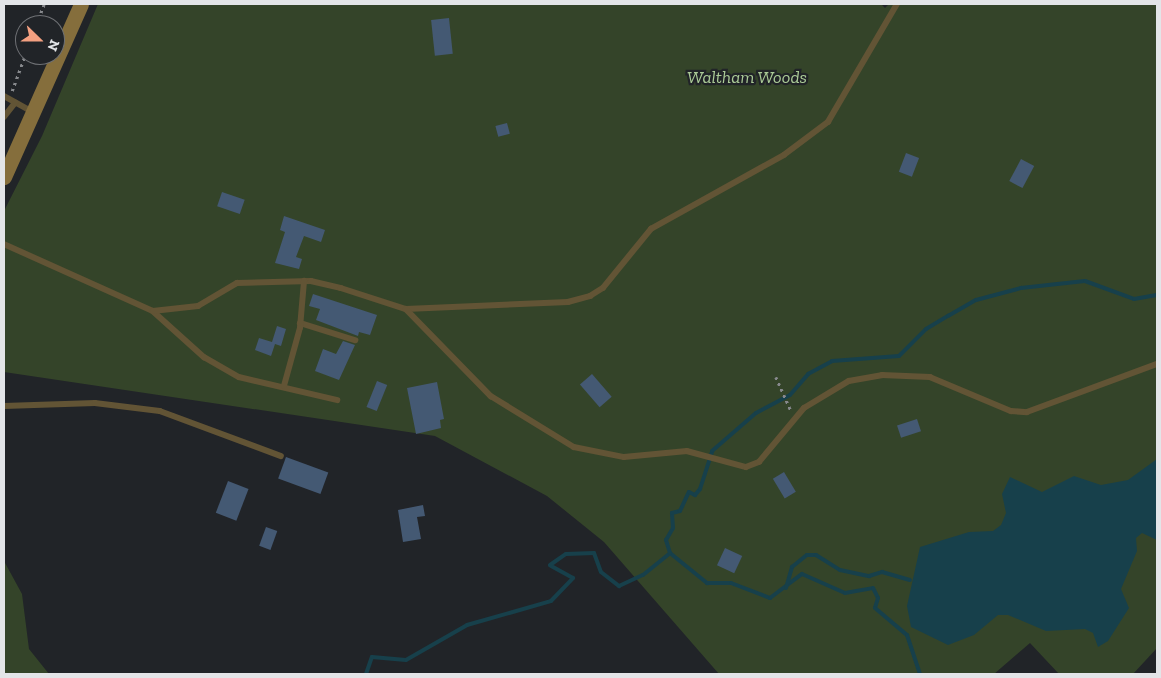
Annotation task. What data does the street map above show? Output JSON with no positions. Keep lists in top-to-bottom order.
{
  "parks": ["Waltham Woods"],
  "north": "right"
}
